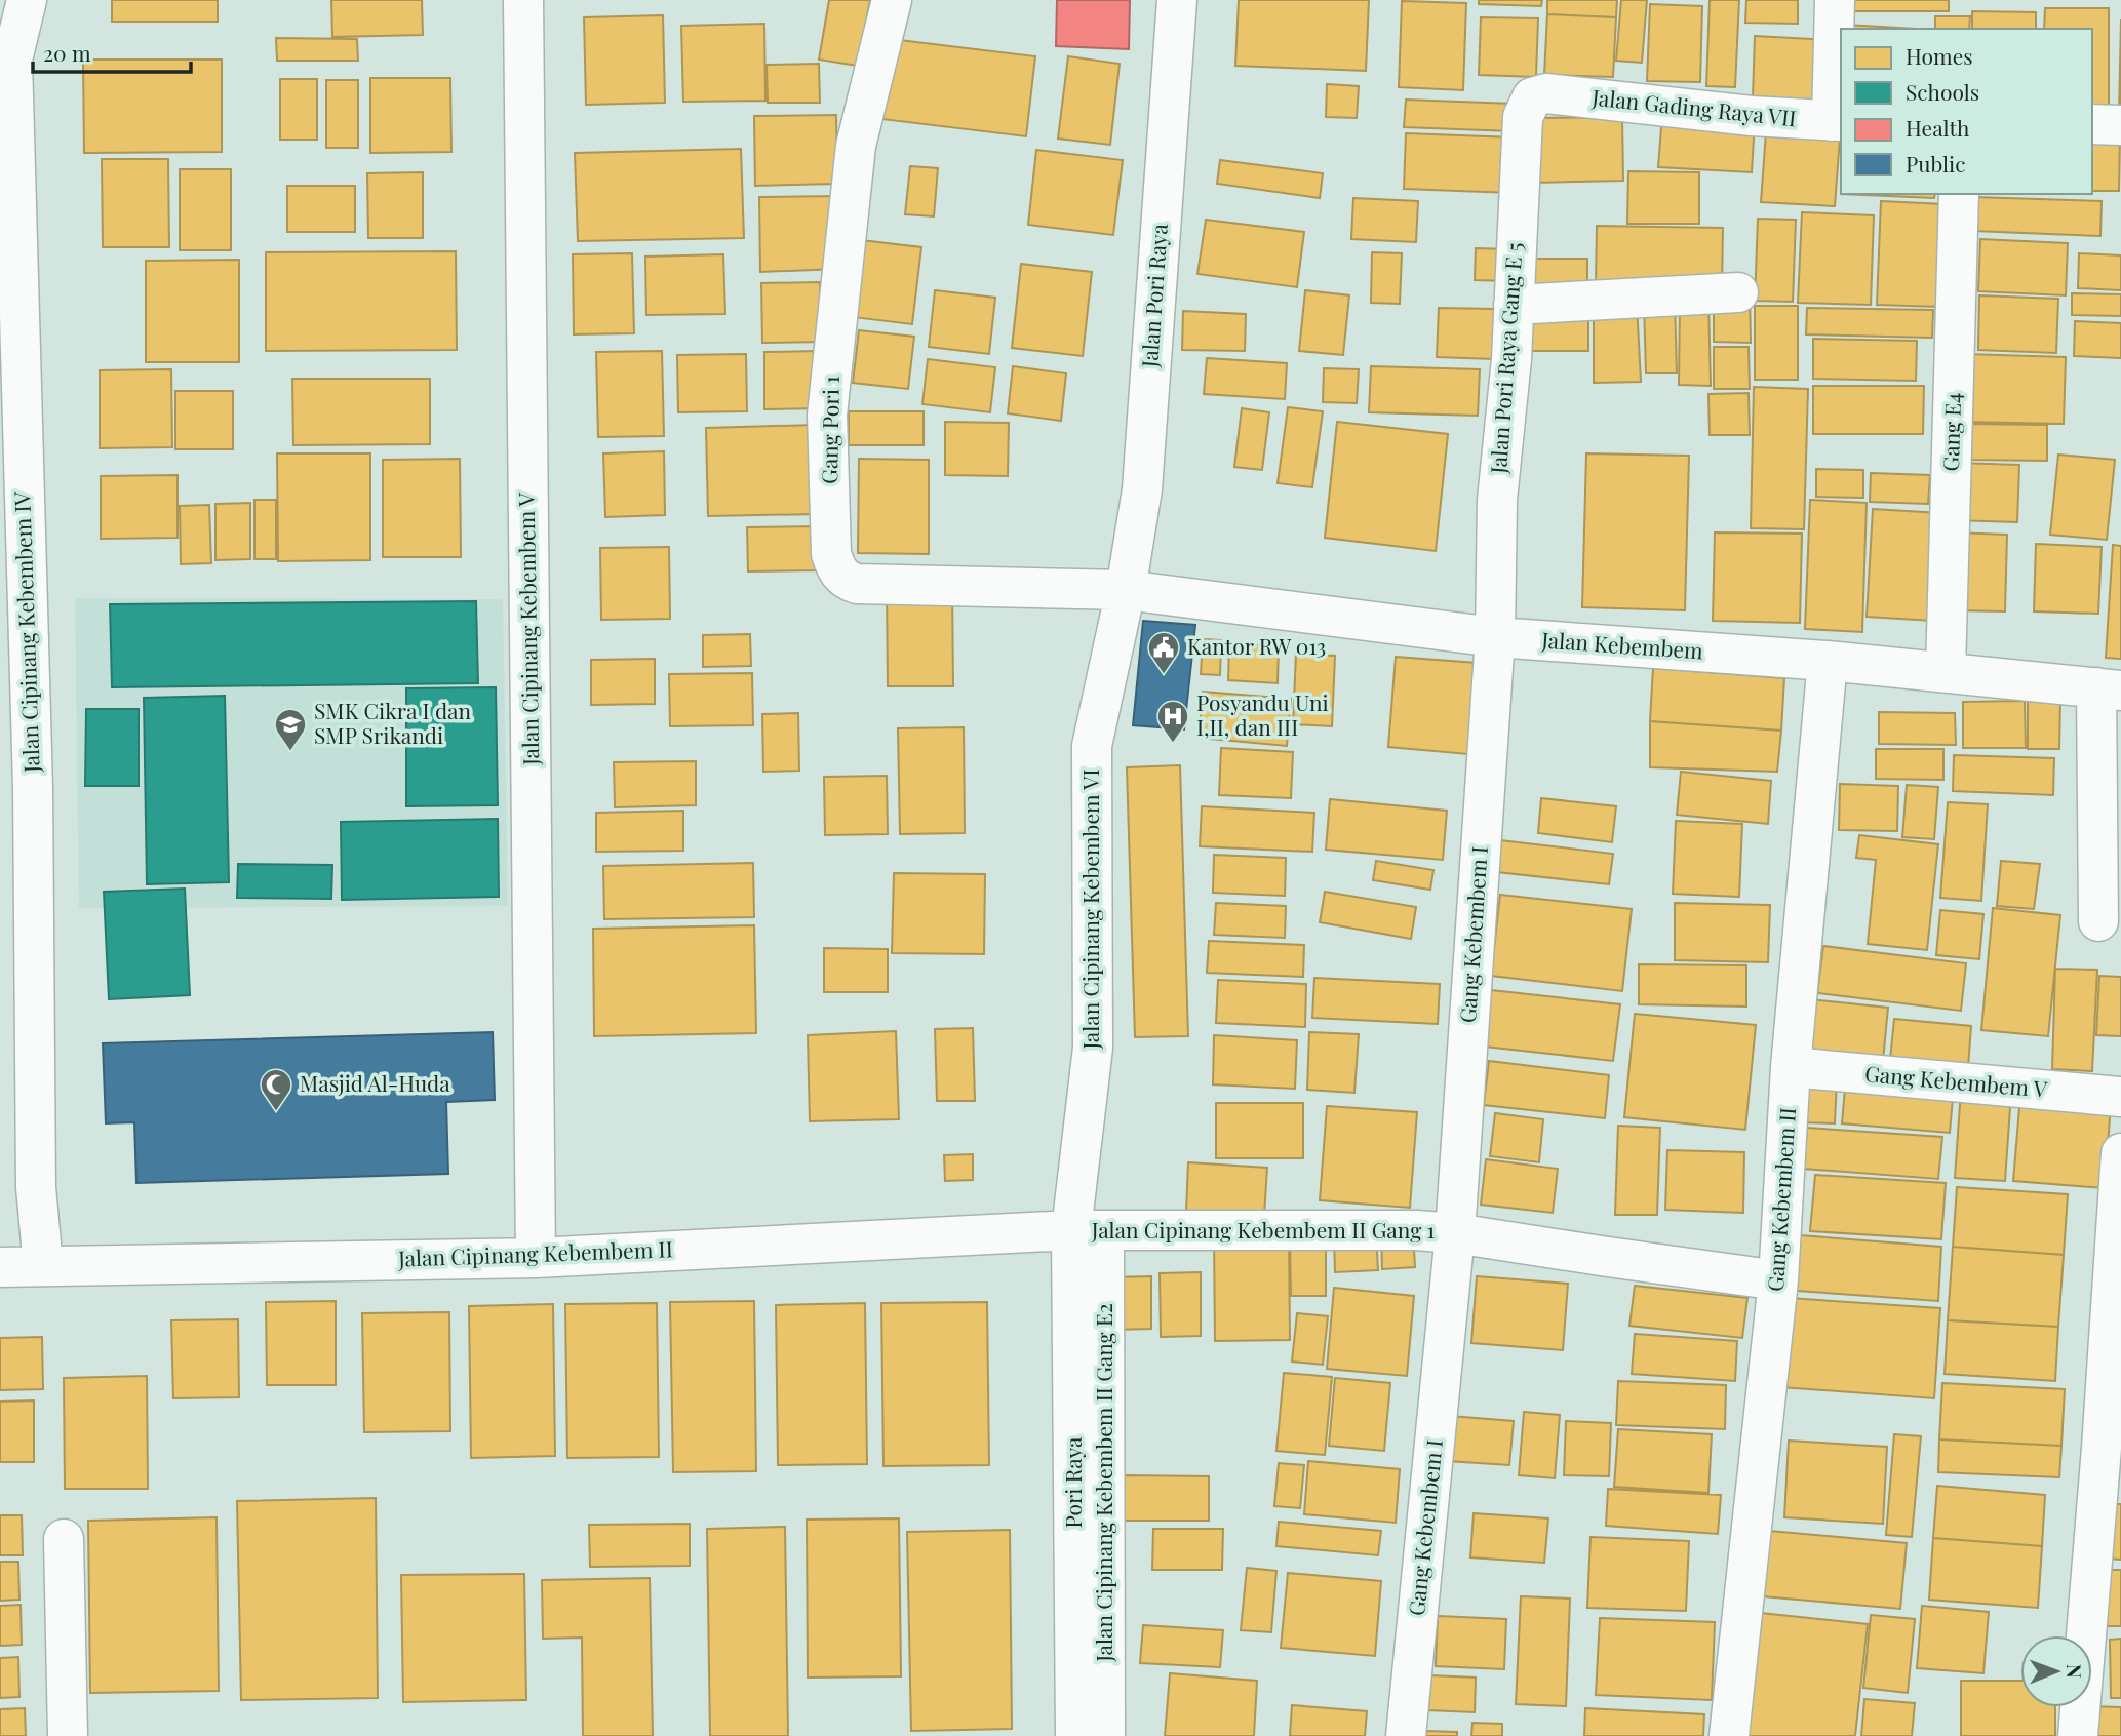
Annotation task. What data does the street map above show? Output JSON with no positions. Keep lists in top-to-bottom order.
{
  "streets": {
    "street": [
      "Jalan Gading Raya VII",
      "Jalan Pori Raya",
      "Jalan Pori Raya Gang E 5",
      "Gang Pori 1",
      "Gang E4",
      "Jalan Cipinang Kebembem V",
      "Jalan Cipinang Kebembem IV",
      "Jalan Kebembem",
      "Jalan Cipinang Kebembem VI",
      "Gang Kebembem I",
      "Gang Kebembem V",
      "Gang Kebembem II",
      "Jalan Cipinang Kebembem II Gang 1",
      "Jalan Cipinang Kebembem II",
      "Pori Raya",
      "Jalan Cipinang Kebembem II Gang E2"
    ]
  },
  "crossings": [
    ["Jalan Gading Raya VII", "Jalan Pori Raya Gang E 5"],
    ["Jalan Pori Raya", "Gang Pori 1"],
    ["Jalan Pori Raya", "Jalan Kebembem"],
    ["Jalan Pori Raya", "Jalan Cipinang Kebembem VI"],
    ["Jalan Pori Raya Gang E 5", "Jalan Kebembem"],
    ["Jalan Pori Raya Gang E 5", "Gang Kebembem I"],
    ["Gang Pori 1", "Jalan Kebembem"],
    ["Gang Pori 1", "Jalan Cipinang Kebembem VI"],
    ["Gang E4", "Jalan Kebembem"],
    ["Jalan Cipinang Kebembem V", "Jalan Cipinang Kebembem II"],
    ["Jalan Cipinang Kebembem IV", "Jalan Cipinang Kebembem II"],
    ["Jalan Kebembem", "Jalan Cipinang Kebembem VI"],
    ["Jalan Kebembem", "Gang Kebembem I"],
    ["Jalan Kebembem", "Gang Kebembem II"],
    ["Jalan Cipinang Kebembem VI", "Jalan Cipinang Kebembem II Gang 1"],
    ["Jalan Cipinang Kebembem VI", "Jalan Cipinang Kebembem II"],
    ["Jalan Cipinang Kebembem VI", "Pori Raya"],
    ["Jalan Cipinang Kebembem VI", "Jalan Cipinang Kebembem II Gang E2"],
    ["Gang Kebembem I", "Jalan Cipinang Kebembem II Gang 1"],
    ["Gang Kebembem V", "Gang Kebembem II"],
    ["Jalan Cipinang Kebembem II Gang 1", "Jalan Cipinang Kebembem II"],
    ["Jalan Cipinang Kebembem II Gang 1", "Pori Raya"],
    ["Jalan Cipinang Kebembem II Gang 1", "Jalan Cipinang Kebembem II Gang E2"],
    ["Jalan Cipinang Kebembem II", "Pori Raya"],
    ["Jalan Cipinang Kebembem II", "Jalan Cipinang Kebembem II Gang E2"],
    ["Pori Raya", "Jalan Cipinang Kebembem II Gang E2"]
  ],
  "places": {
    "public building": ["Kantor RW 013"],
    "hospital": ["Posyandu Uni I,II, dan III"],
    "school or university": ["SMK Cikra I dan SMP Srikandi"],
    "mosque": ["Masjid Al-Huda"]
  },
  "legend": [
    "Homes",
    "Schools",
    "Health",
    "Public"
  ],
  "scale_bar": "20 m",
  "north": "right"
}
